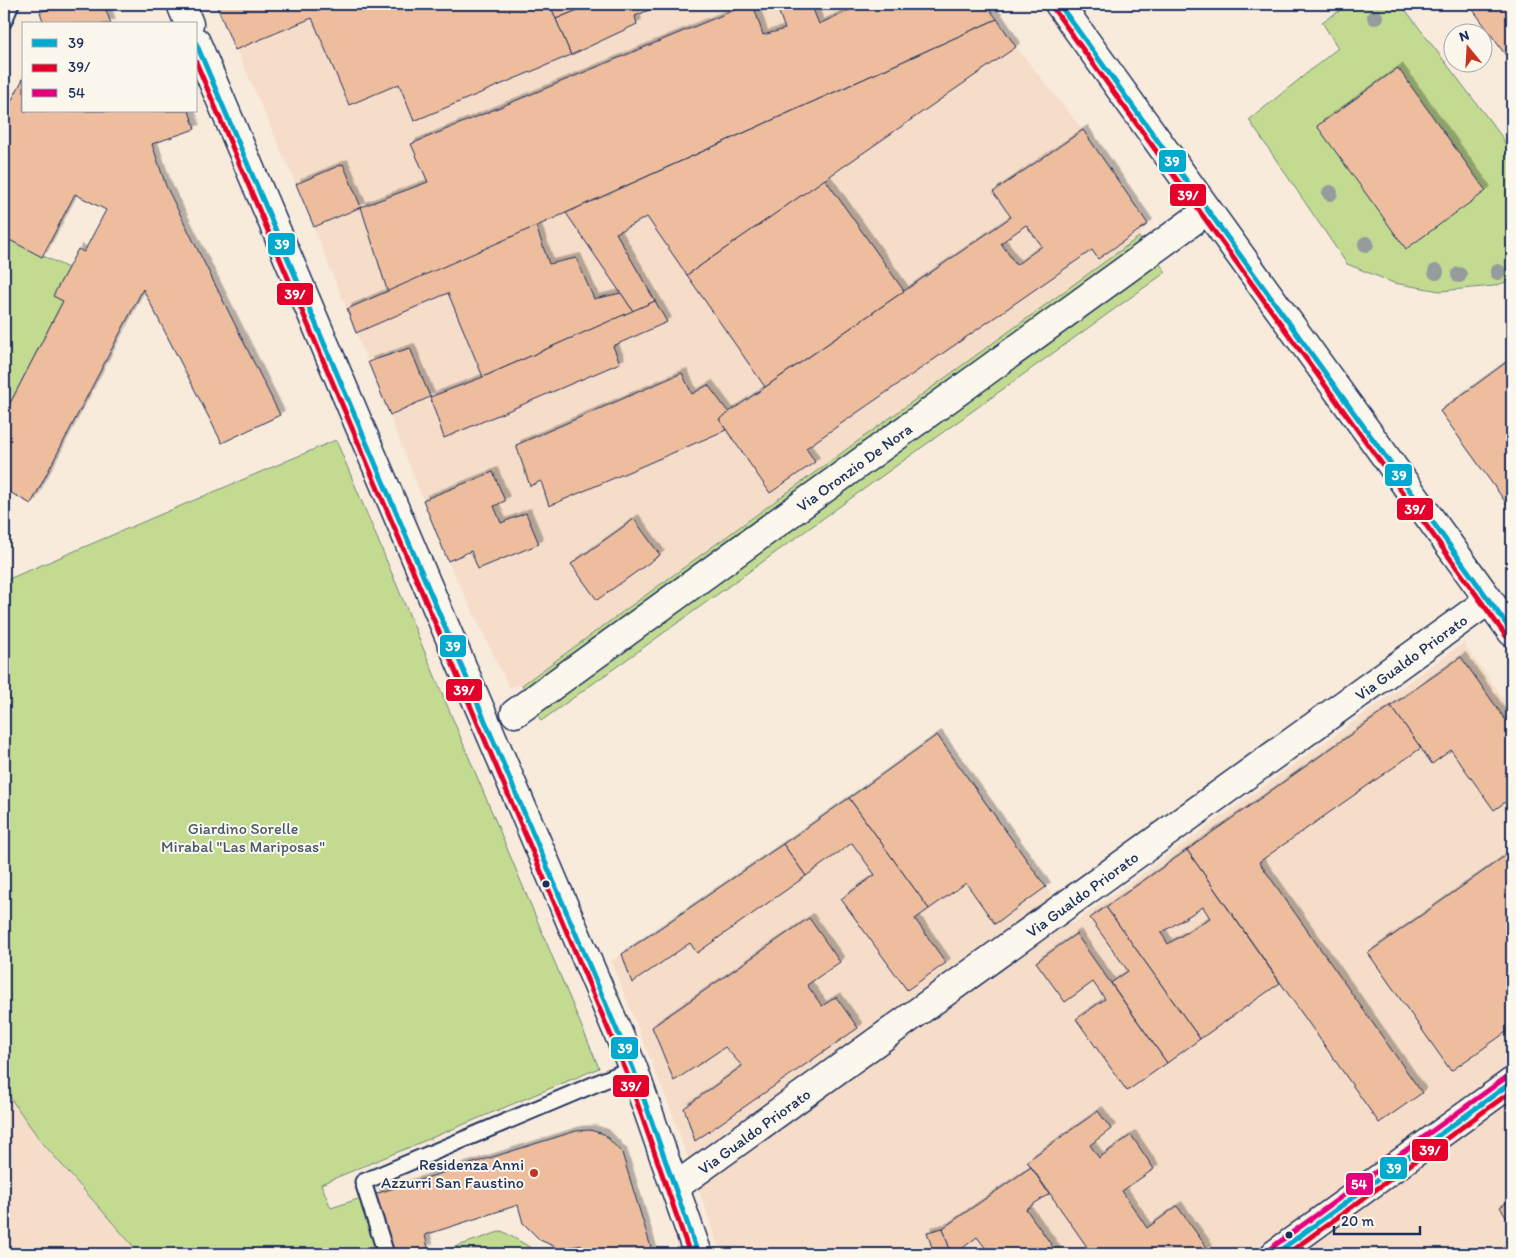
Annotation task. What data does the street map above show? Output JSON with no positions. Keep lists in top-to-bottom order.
{
  "streets": {
    "street": ["Via Oronzio De Nora", "Via Gualdo Priorato"]
  },
  "parks": ["Giardino Sorelle Mirabal \"Las Mariposas\""],
  "places": ["Residenza Anni Azzurri San Faustino"],
  "lines": ["transit line 39", "transit line 39/", "transit line 54"],
  "legend": ["39", "39/", "54"],
  "scale_bar": "20 m",
  "north": "top"
}
